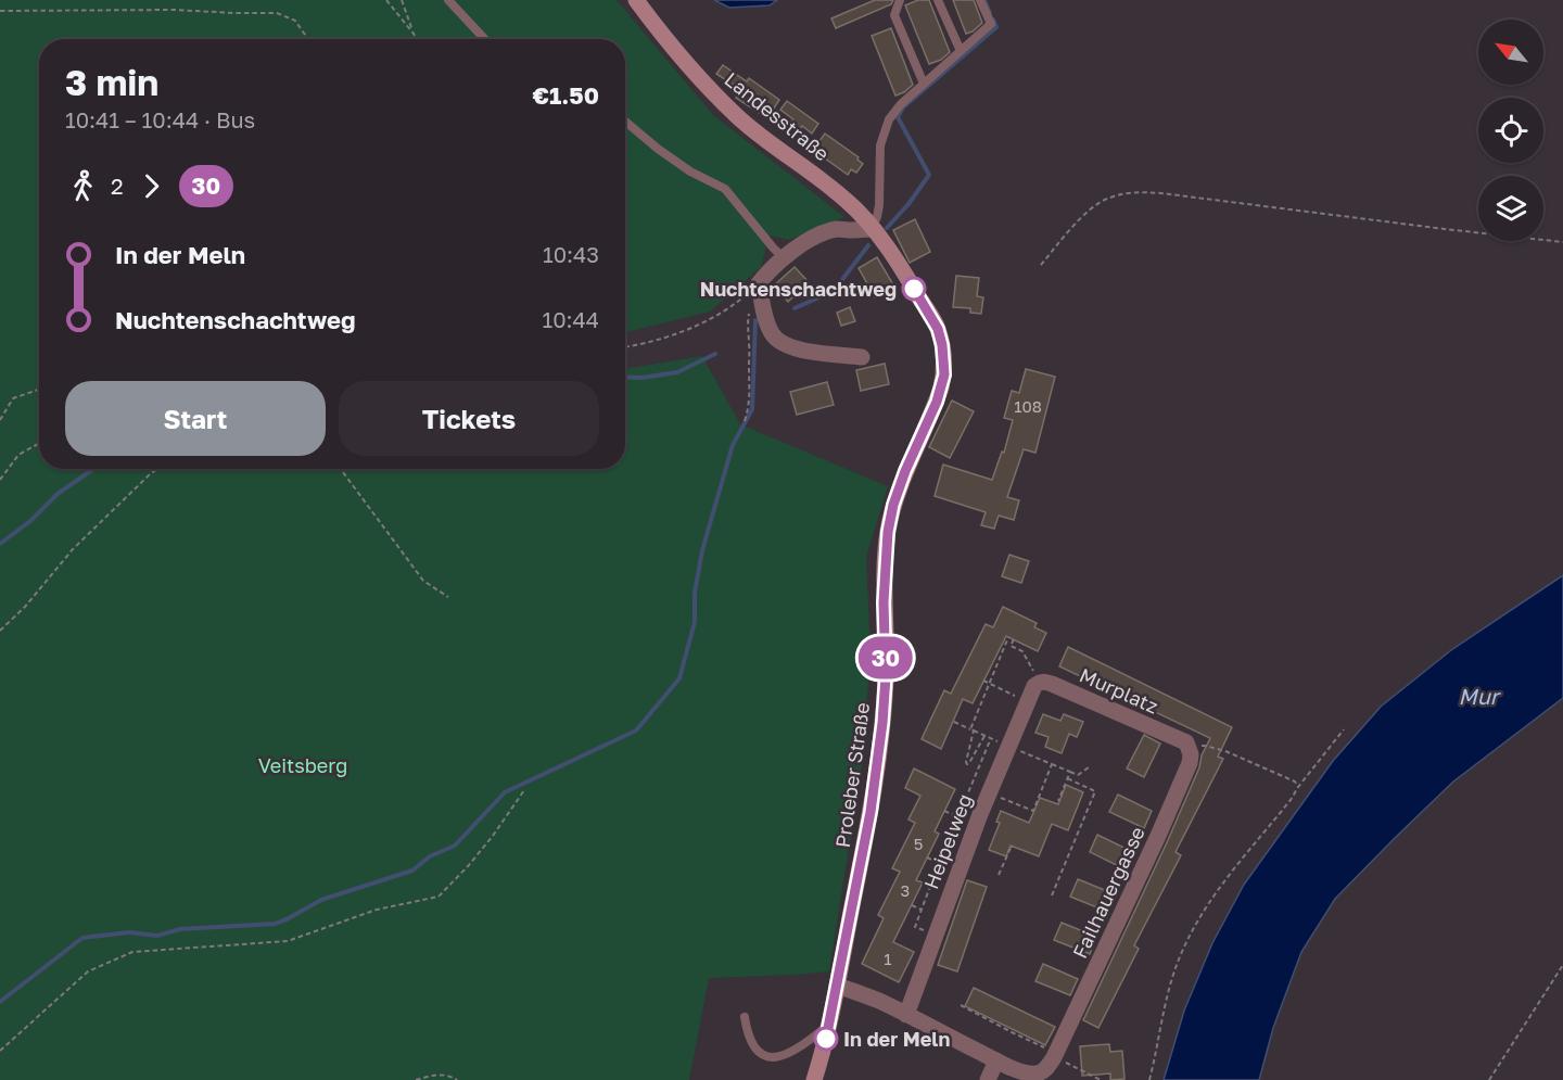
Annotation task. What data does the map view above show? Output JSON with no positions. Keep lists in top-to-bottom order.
{
  "streets": {
    "main road": ["Landesstraße", "Proleber Straße"],
    "street": ["Murplatz", "Heipelweg", "Failhauergasse"]
  },
  "crossings": [
    ["Landesstraße", "Proleber Straße"],
    ["Murplatz", "Heipelweg"],
    ["Murplatz", "Failhauergasse"]
  ],
  "water": ["Mur"],
  "parks": ["Veitsberg"],
  "places": ["Nuchtenschachtweg", "In der Meln"],
  "lines": ["bus line 30"],
  "house_numbers": [
    "108",
    "5",
    "3",
    "1"
  ],
  "north": "top left",
  "page": {
    "on_map": "30",
    "heading": ["3 min", "10:41 – 10:44 · Bus", "€1.50"],
    "legs": ["2", "30"],
    "list": [
      {
        "name": "In der Meln",
        "value": "10:43"
      },
      {
        "name": "Nuchtenschachtweg",
        "value": "10:44"
      }
    ],
    "buttons": ["Start", "Tickets"]
  }
}
